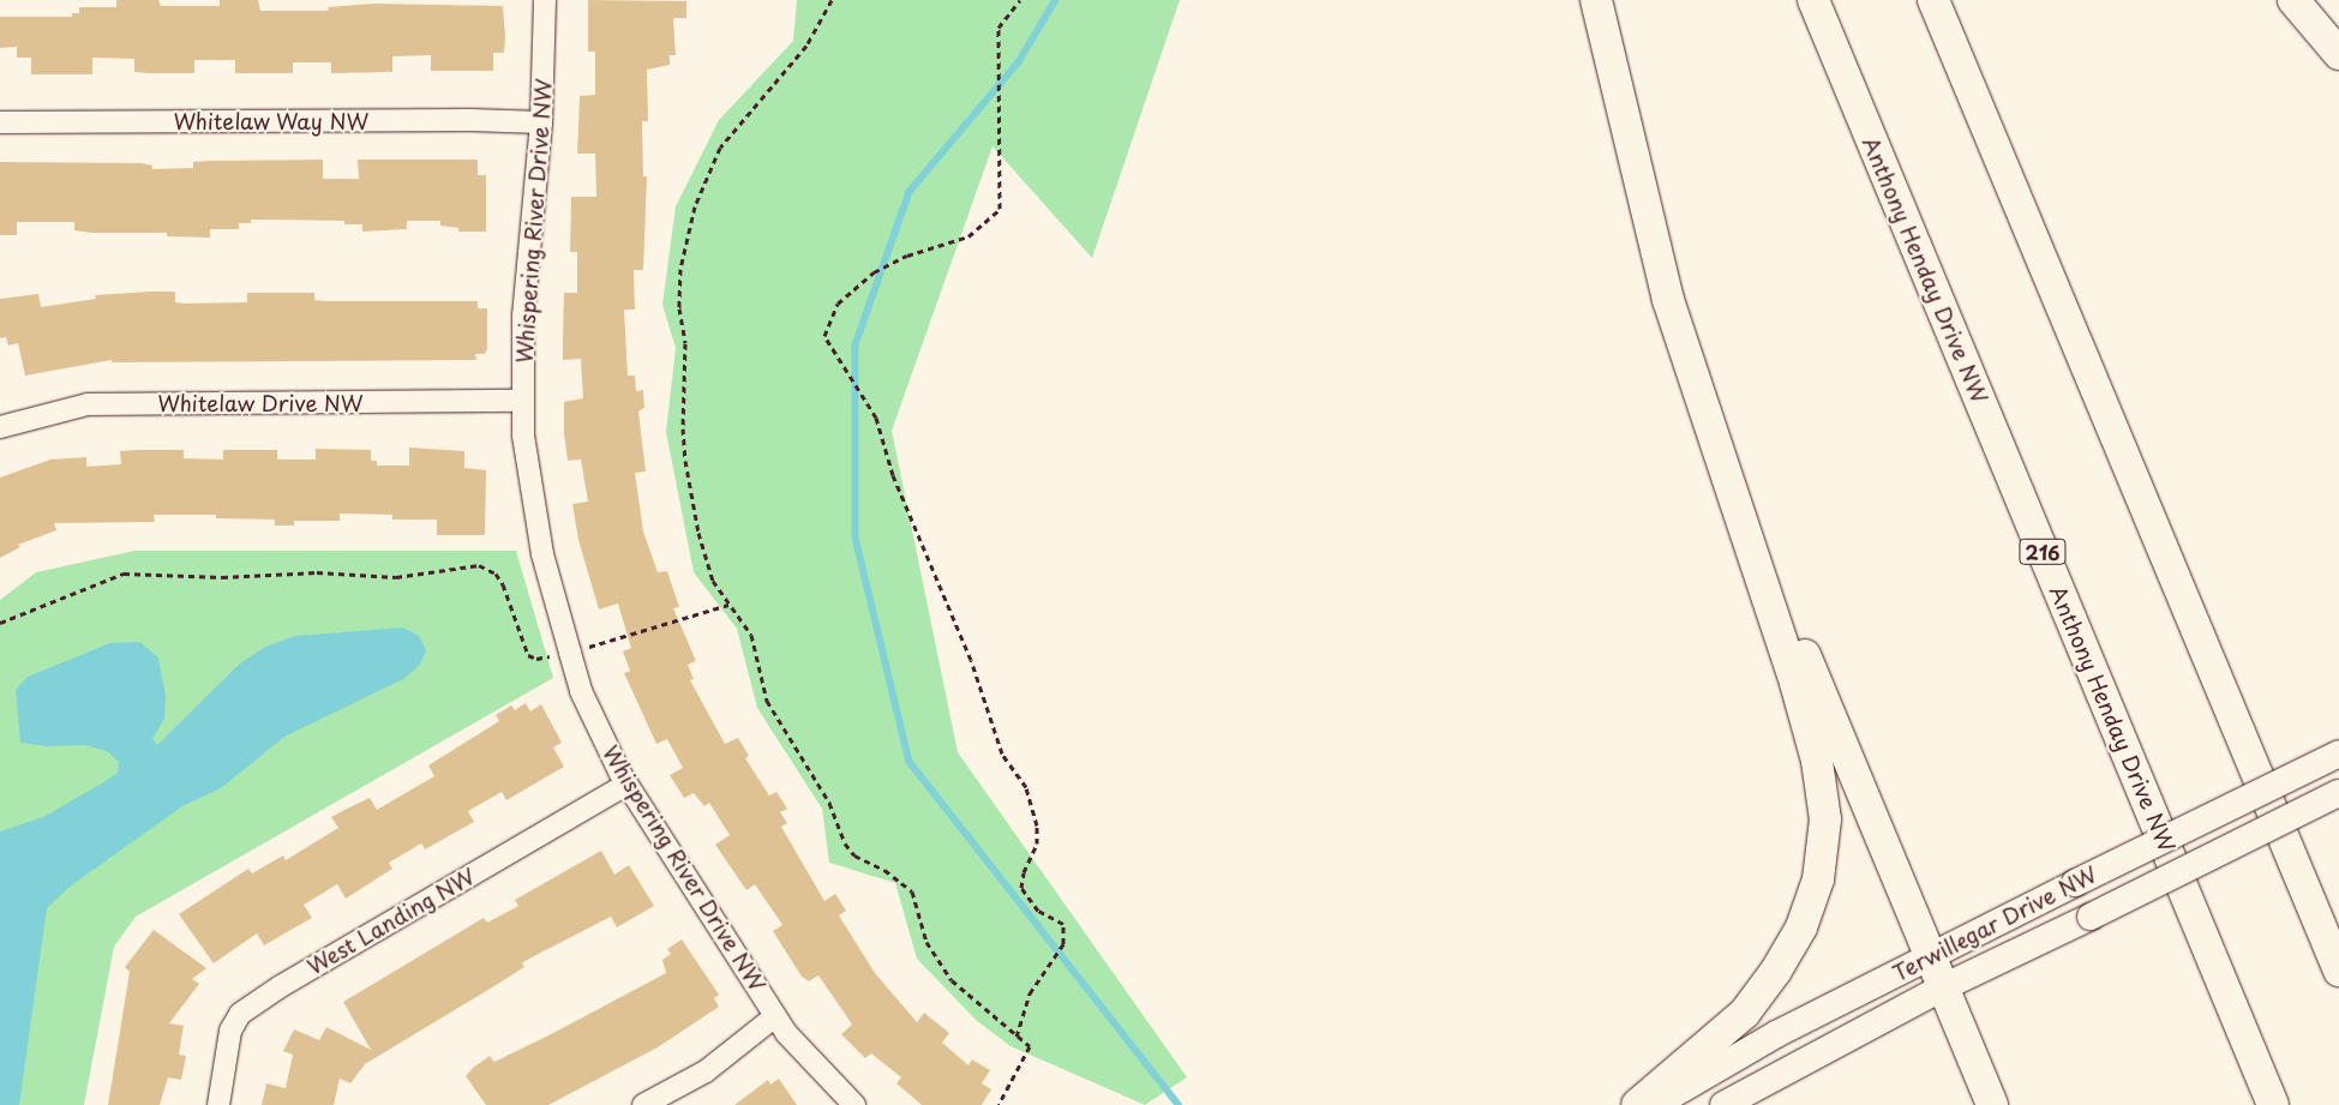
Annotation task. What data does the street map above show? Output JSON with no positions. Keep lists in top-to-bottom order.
{
  "streets": {
    "highway": ["Anthony Henday Drive NW", "216"],
    "main road": ["Terwillegar Drive NW"],
    "street": [
      "Whitelaw Way NW",
      "Whispering River Drive NW",
      "Whitelaw Drive NW",
      "West Landing NW"
    ]
  },
  "crossings": [
    ["Whitelaw Way NW", "Whispering River Drive NW"],
    ["Whispering River Drive NW", "Whitelaw Drive NW"],
    ["Whispering River Drive NW", "West Landing NW"]
  ]
}
